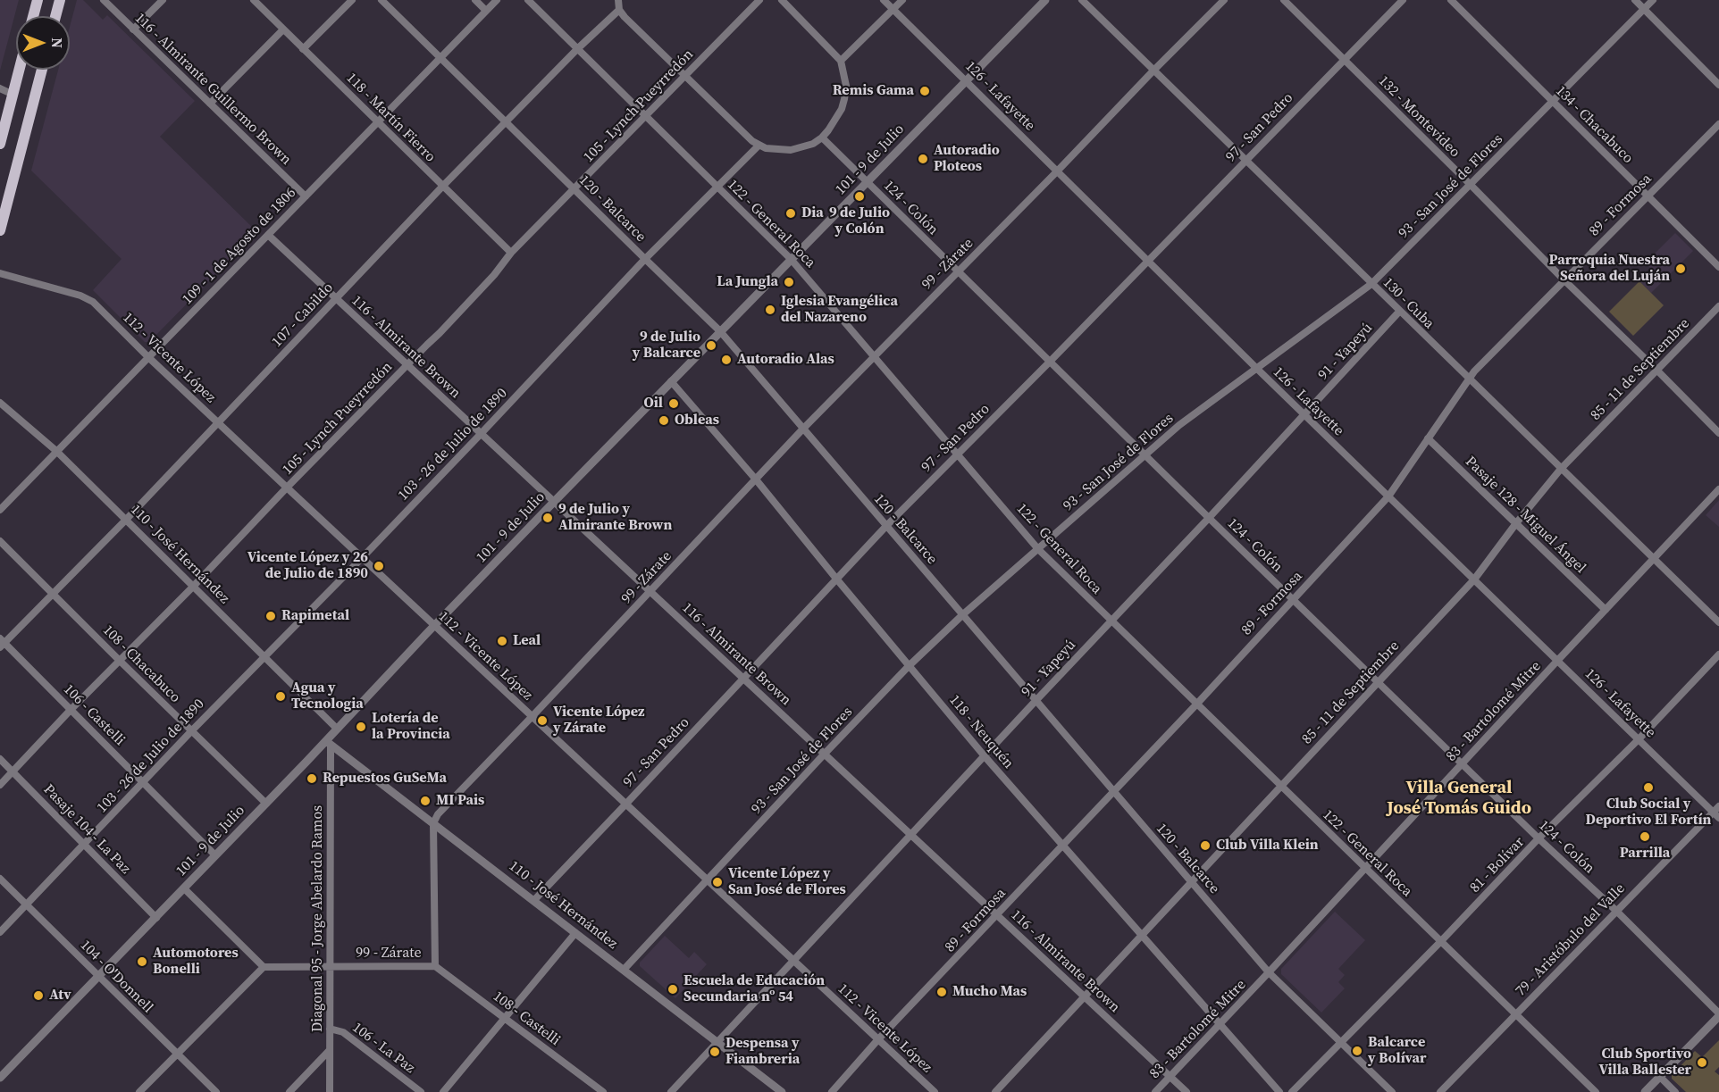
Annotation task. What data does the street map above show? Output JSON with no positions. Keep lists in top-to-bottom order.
{
  "streets": {
    "street": [
      "116 - Almirante Guillermo Brown",
      "126 - Lafayette",
      "105 - Lynch Pueyrredón",
      "132 - Montevideo",
      "118 - Martín Fierro",
      "134 - Chacabuco",
      "97 - San Pedro",
      "101 - 9 de Julio",
      "93 - San José de Flores",
      "89 - Formosa",
      "124 - Colón",
      "120 - Balcarce",
      "122 - General Roca",
      "109 - 1 de Agosto de 1806",
      "99 - Zárate",
      "130 - Cuba",
      "107 - Cabildo",
      "116 - Almirante Brown",
      "91 - Yapeyú",
      "112 - Vicente López",
      "85 - 11 de Septiembre",
      "103 - 26 de Julio de 1890",
      "Pasaje 128 - Miguel Ángel",
      "110 - José Hernández",
      "108 - Chacabuco",
      "83 - Bartolomé Mitre",
      "106 - Castelli",
      "118 - Neuquén",
      "Pasaje 104 - La Paz",
      "81 - Bolívar",
      "Diagonal 95 - Jorge Abelardo Ramos",
      "79 - Aristóbulo del Valle",
      "104 - O'Donnell",
      "108 - Castelli",
      "106 - La Paz"
    ]
  },
  "crossings": [
    ["116 - Almirante Guillermo Brown", "109 - 1 de Agosto de 1806"],
    ["126 - Lafayette", "97 - San Pedro"],
    ["126 - Lafayette", "101 - 9 de Julio"],
    ["126 - Lafayette", "93 - San José de Flores"],
    ["126 - Lafayette", "89 - Formosa"],
    ["126 - Lafayette", "99 - Zárate"],
    ["126 - Lafayette", "91 - Yapeyú"],
    ["126 - Lafayette", "85 - 11 de Septiembre"],
    ["126 - Lafayette", "83 - Bartolomé Mitre"],
    ["126 - Lafayette", "81 - Bolívar"],
    ["126 - Lafayette", "79 - Aristóbulo del Valle"],
    ["105 - Lynch Pueyrredón", "118 - Martín Fierro"],
    ["105 - Lynch Pueyrredón", "120 - Balcarce"],
    ["105 - Lynch Pueyrredón", "122 - General Roca"],
    ["105 - Lynch Pueyrredón", "116 - Almirante Brown"],
    ["105 - Lynch Pueyrredón", "112 - Vicente López"],
    ["105 - Lynch Pueyrredón", "110 - José Hernández"],
    ["105 - Lynch Pueyrredón", "108 - Chacabuco"],
    ["105 - Lynch Pueyrredón", "106 - Castelli"],
    ["105 - Lynch Pueyrredón", "Pasaje 104 - La Paz"],
    ["132 - Montevideo", "97 - San Pedro"],
    ["132 - Montevideo", "93 - San José de Flores"],
    ["132 - Montevideo", "89 - Formosa"],
    ["132 - Montevideo", "85 - 11 de Septiembre"],
    ["118 - Martín Fierro", "109 - 1 de Agosto de 1806"],
    ["118 - Martín Fierro", "107 - Cabildo"],
    ["134 - Chacabuco", "93 - San José de Flores"],
    ["134 - Chacabuco", "89 - Formosa"],
    ["97 - San Pedro", "124 - Colón"],
    ["97 - San Pedro", "120 - Balcarce"],
    ["97 - San Pedro", "122 - General Roca"],
    ["97 - San Pedro", "130 - Cuba"],
    ["97 - San Pedro", "116 - Almirante Brown"],
    ["97 - San Pedro", "112 - Vicente López"],
    ["97 - San Pedro", "110 - José Hernández"],
    ["97 - San Pedro", "118 - Neuquén"],
    ["101 - 9 de Julio", "124 - Colón"],
    ["101 - 9 de Julio", "120 - Balcarce"],
    ["101 - 9 de Julio", "122 - General Roca"],
    ["101 - 9 de Julio", "116 - Almirante Brown"],
    ["101 - 9 de Julio", "112 - Vicente López"],
    ["101 - 9 de Julio", "110 - José Hernández"],
    ["101 - 9 de Julio", "108 - Chacabuco"],
    ["101 - 9 de Julio", "106 - Castelli"],
    ["101 - 9 de Julio", "118 - Neuquén"],
    ["101 - 9 de Julio", "Pasaje 104 - La Paz"],
    ["101 - 9 de Julio", "Diagonal 95 - Jorge Abelardo Ramos"],
    ["101 - 9 de Julio", "104 - O'Donnell"],
    ["93 - San José de Flores", "124 - Colón"],
    ["93 - San José de Flores", "120 - Balcarce"],
    ["93 - San José de Flores", "122 - General Roca"],
    ["93 - San José de Flores", "130 - Cuba"],
    ["93 - San José de Flores", "116 - Almirante Brown"],
    ["93 - San José de Flores", "112 - Vicente López"],
    ["93 - San José de Flores", "110 - José Hernández"],
    ["93 - San José de Flores", "118 - Neuquén"],
    ["89 - Formosa", "124 - Colón"],
    ["89 - Formosa", "120 - Balcarce"],
    ["89 - Formosa", "122 - General Roca"],
    ["89 - Formosa", "130 - Cuba"],
    ["89 - Formosa", "116 - Almirante Brown"],
    ["89 - Formosa", "112 - Vicente López"],
    ["89 - Formosa", "Pasaje 128 - Miguel Ángel"],
    ["89 - Formosa", "118 - Neuquén"],
    ["124 - Colón", "99 - Zárate"],
    ["124 - Colón", "91 - Yapeyú"],
    ["124 - Colón", "85 - 11 de Septiembre"],
    ["124 - Colón", "83 - Bartolomé Mitre"],
    ["124 - Colón", "81 - Bolívar"],
    ["124 - Colón", "79 - Aristóbulo del Valle"],
    ["120 - Balcarce", "109 - 1 de Agosto de 1806"],
    ["120 - Balcarce", "99 - Zárate"],
    ["120 - Balcarce", "107 - Cabildo"],
    ["120 - Balcarce", "91 - Yapeyú"],
    ["120 - Balcarce", "85 - 11 de Septiembre"],
    ["120 - Balcarce", "103 - 26 de Julio de 1890"],
    ["120 - Balcarce", "83 - Bartolomé Mitre"],
    ["120 - Balcarce", "81 - Bolívar"],
    ["122 - General Roca", "99 - Zárate"],
    ["122 - General Roca", "107 - Cabildo"],
    ["122 - General Roca", "91 - Yapeyú"],
    ["122 - General Roca", "85 - 11 de Septiembre"],
    ["122 - General Roca", "103 - 26 de Julio de 1890"],
    ["122 - General Roca", "83 - Bartolomé Mitre"],
    ["122 - General Roca", "81 - Bolívar"],
    ["122 - General Roca", "79 - Aristóbulo del Valle"],
    ["109 - 1 de Agosto de 1806", "116 - Almirante Brown"],
    ["109 - 1 de Agosto de 1806", "112 - Vicente López"],
    ["109 - 1 de Agosto de 1806", "110 - José Hernández"],
    ["99 - Zárate", "130 - Cuba"],
    ["99 - Zárate", "116 - Almirante Brown"],
    ["99 - Zárate", "112 - Vicente López"],
    ["99 - Zárate", "110 - José Hernández"],
    ["99 - Zárate", "118 - Neuquén"],
    ["99 - Zárate", "Diagonal 95 - Jorge Abelardo Ramos"],
    ["99 - Zárate", "108 - Castelli"],
    ["130 - Cuba", "91 - Yapeyú"],
    ["130 - Cuba", "85 - 11 de Septiembre"],
    ["130 - Cuba", "83 - Bartolomé Mitre"],
    ["107 - Cabildo", "116 - Almirante Brown"],
    ["107 - Cabildo", "112 - Vicente López"],
    ["107 - Cabildo", "110 - José Hernández"],
    ["107 - Cabildo", "108 - Chacabuco"],
    ["107 - Cabildo", "106 - Castelli"],
    ["116 - Almirante Brown", "91 - Yapeyú"],
    ["116 - Almirante Brown", "85 - 11 de Septiembre"],
    ["116 - Almirante Brown", "103 - 26 de Julio de 1890"],
    ["116 - Almirante Brown", "83 - Bartolomé Mitre"],
    ["91 - Yapeyú", "112 - Vicente López"],
    ["91 - Yapeyú", "110 - José Hernández"],
    ["91 - Yapeyú", "118 - Neuquén"],
    ["112 - Vicente López", "103 - 26 de Julio de 1890"],
    ["85 - 11 de Septiembre", "Pasaje 128 - Miguel Ángel"],
    ["85 - 11 de Septiembre", "118 - Neuquén"],
    ["103 - 26 de Julio de 1890", "110 - José Hernández"],
    ["103 - 26 de Julio de 1890", "108 - Chacabuco"],
    ["103 - 26 de Julio de 1890", "106 - Castelli"],
    ["103 - 26 de Julio de 1890", "Pasaje 104 - La Paz"],
    ["103 - 26 de Julio de 1890", "104 - O'Donnell"],
    ["Pasaje 128 - Miguel Ángel", "83 - Bartolomé Mitre"],
    ["110 - José Hernández", "Diagonal 95 - Jorge Abelardo Ramos"],
    ["83 - Bartolomé Mitre", "118 - Neuquén"],
    ["Diagonal 95 - Jorge Abelardo Ramos", "106 - La Paz"]
  ],
  "districts": ["Villa General José Tomás Guido"],
  "places": [
    "Remis Gama",
    "Autoradio Ploteos",
    "9 de Julio y Colón",
    "Dia",
    "Parroquia Nuestra Señora del Luján",
    "La Jungla",
    "Iglesia Evangélica del Nazareno",
    "9 de Julio y Balcarce",
    "Autoradio Alas",
    "Oil",
    "Obleas",
    "9 de Julio y Almirante Brown",
    "Vicente López y 26 de Julio de 1890",
    "Rapimetal",
    "Leal",
    "Agua y Tecnologia",
    "Vicente López y Zárate",
    "Lotería de la Provincia",
    "Repuestos GuSeMa",
    "Club Social y Deportivo El Fortín",
    "MI Pais",
    "Parrilla",
    "Club Villa Klein",
    "Vicente López y San José de Flores",
    "Automotores Bonelli",
    "Escuela de Educación Secundaria nº 54",
    "Mucho Mas",
    "Atv",
    "Balcarce y Bolívar",
    "Despensa y Fiambreria",
    "Club Sportivo Villa Ballester"
  ],
  "north": "right"
}
